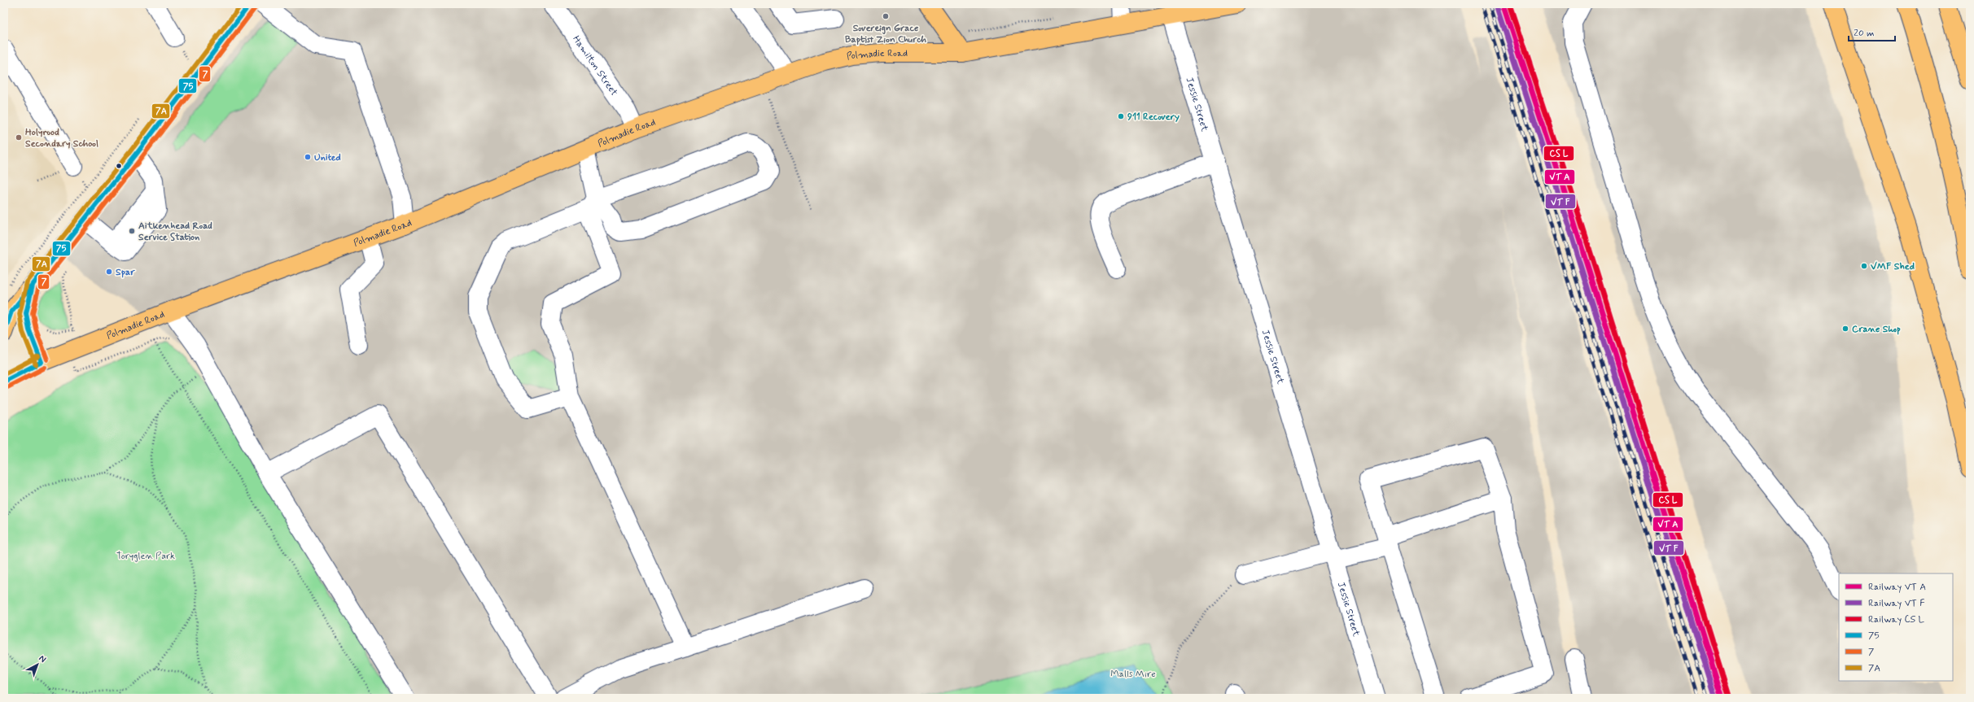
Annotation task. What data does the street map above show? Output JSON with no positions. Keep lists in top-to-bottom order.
{
  "streets": {
    "main road": ["Polmadie Road"],
    "street": ["Hamilton Street", "Jessie Street"]
  },
  "crossings": [
    ["Polmadie Road", "Hamilton Street"],
    ["Polmadie Road", "Jessie Street"]
  ],
  "parks": ["Toryglen Park", "Malls Mire"],
  "places": [
    "Sovereign Grace Baptist Zion Church",
    "911 Recovery",
    "Holyrood Secondary School",
    "United",
    "Aitkenhead Road Service Station",
    "VMF Shed",
    "Spar",
    "Crane Shop"
  ],
  "lines": ["transit line 75", "transit line 7A", "transit line 7"],
  "legend": [
    "Railway VT A",
    "Railway VT F",
    "Railway CS L",
    "75",
    "7",
    "7A"
  ],
  "scale_bar": "20 m",
  "north": "top right"
}
